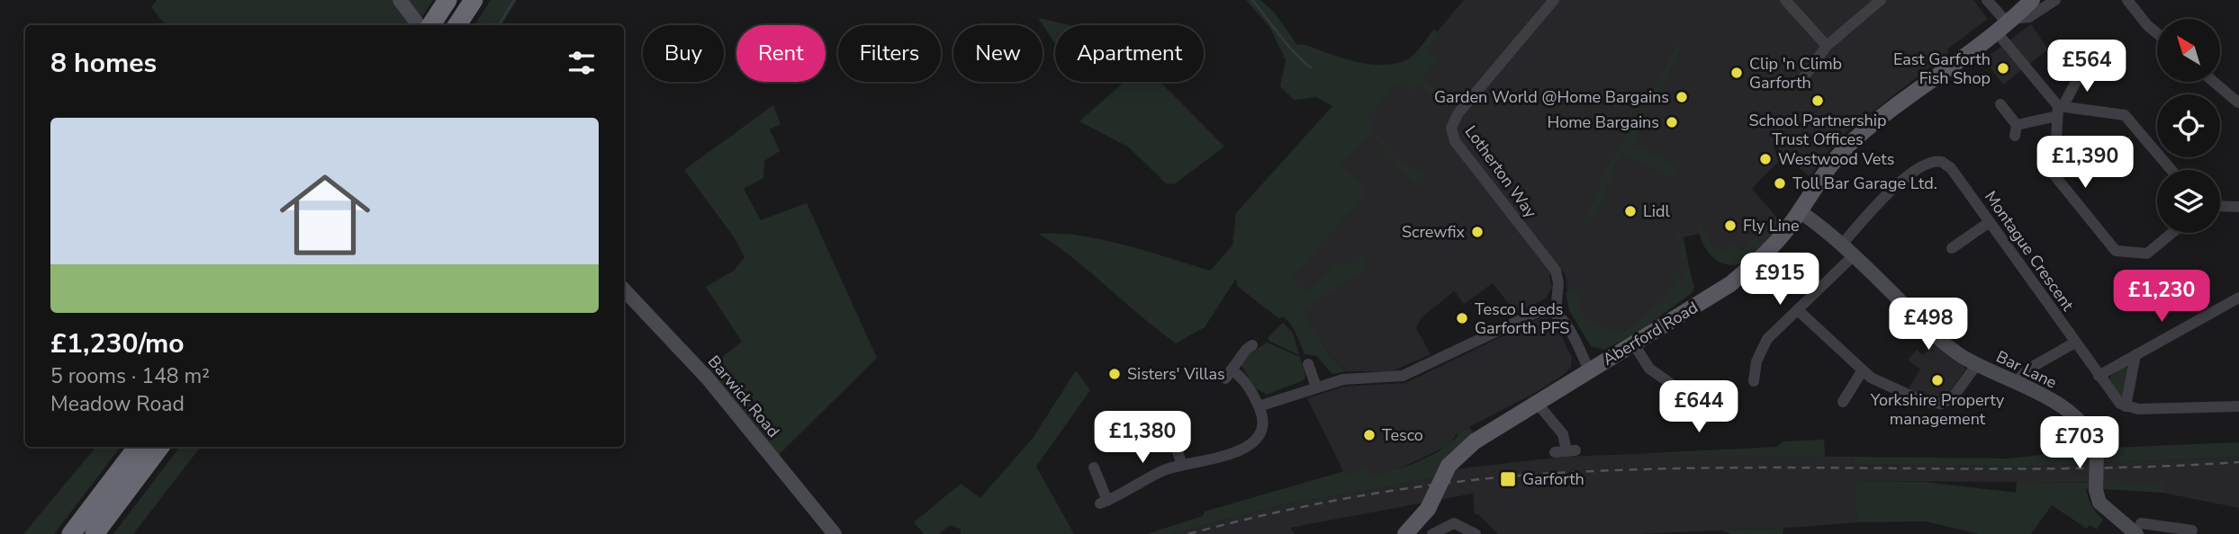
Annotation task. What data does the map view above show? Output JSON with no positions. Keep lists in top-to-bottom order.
{
  "streets": {
    "main road": ["Aberford Road"],
    "street": [
      "Lotherton Way",
      "Montague Crescent",
      "Bar Lane",
      "Barwick Road"
    ]
  },
  "crossings": [
    ["Montague Crescent", "Bar Lane"],
    ["Aberford Road", "Bar Lane"]
  ],
  "places": {
    "other": [
      "East Garforth Fish Shop",
      "Clip 'n Climb Garforth",
      "Garden World @Home Bargains",
      "School Partnership Trust Offices",
      "Home Bargains",
      "Westwood Vets",
      "Toll Bar Garage Ltd.",
      "Lidl",
      "Fly Line",
      "Screwfix",
      "Tesco Leeds Garforth PFS",
      "Sisters' Villas",
      "Yorkshire Property management",
      "Tesco"
    ],
    "transit": ["Garforth"]
  },
  "north": "top left",
  "page": {
    "chip": [
      "Buy",
      "Rent",
      "Filters",
      "New",
      "Apartment"
    ],
    "heading": "8 homes",
    "price": [
      "£564",
      "£1,390",
      "£915",
      "£1,230",
      "£498",
      "£644",
      "£1,380",
      "£703"
    ],
    "list": [
      {
        "name": "£1,230/mo",
        "note": "5 rooms · 148 m² · Meadow Road"
      }
    ]
  }
}
